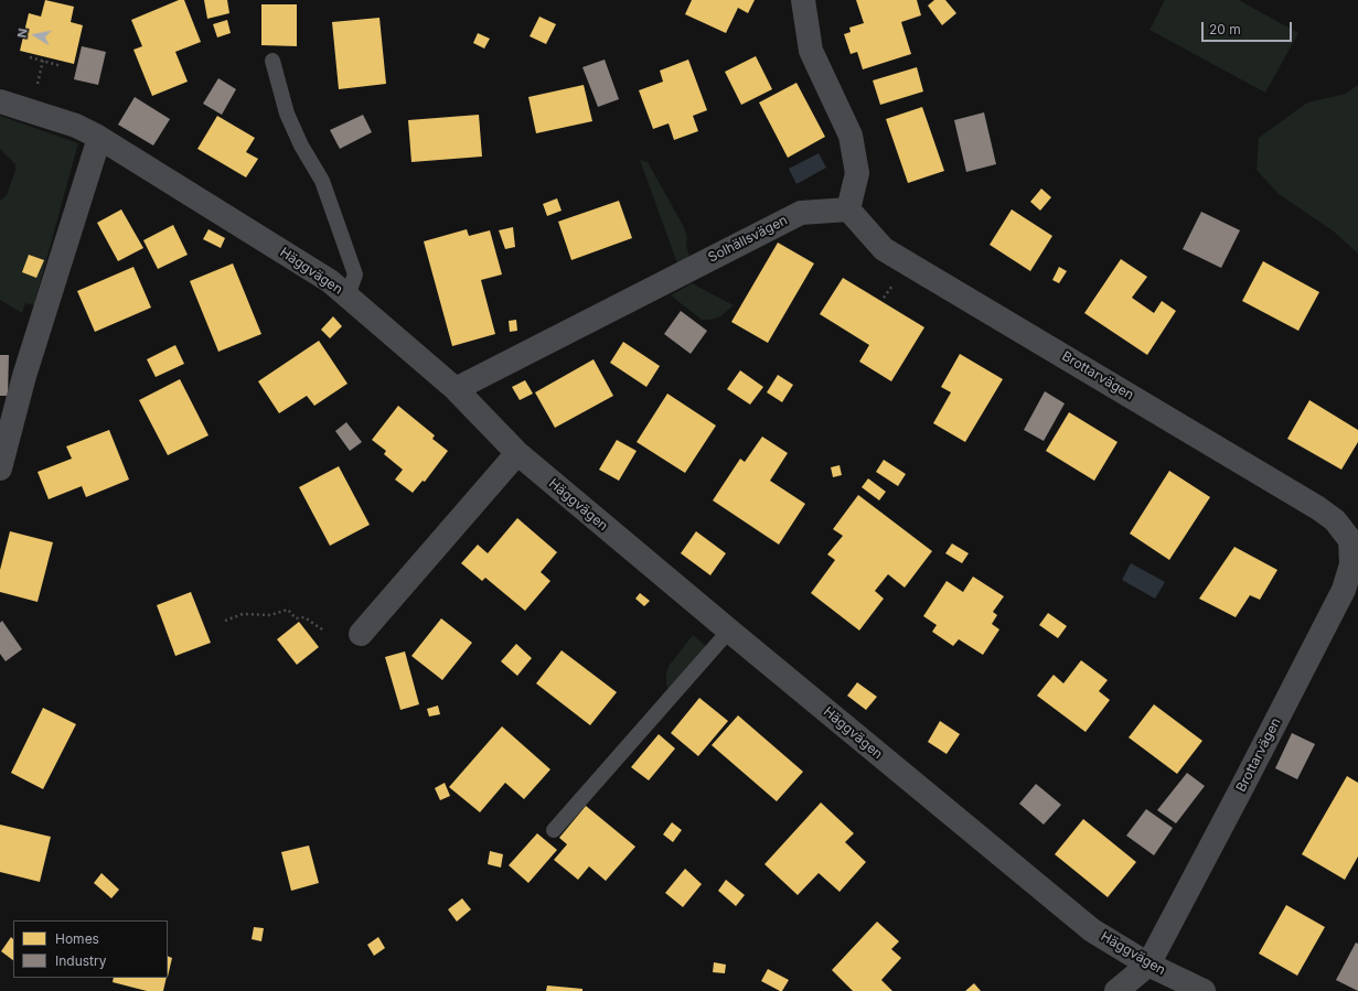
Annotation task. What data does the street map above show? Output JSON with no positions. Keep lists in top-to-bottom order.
{
  "streets": {
    "street": ["Solhällsvägen", "Häggvägen", "Brottarvägen"]
  },
  "crossings": [
    ["Solhällsvägen", "Häggvägen"],
    ["Solhällsvägen", "Brottarvägen"],
    ["Häggvägen", "Brottarvägen"]
  ],
  "legend": ["Homes", "Industry"],
  "scale_bar": "20 m",
  "north": "left"
}
